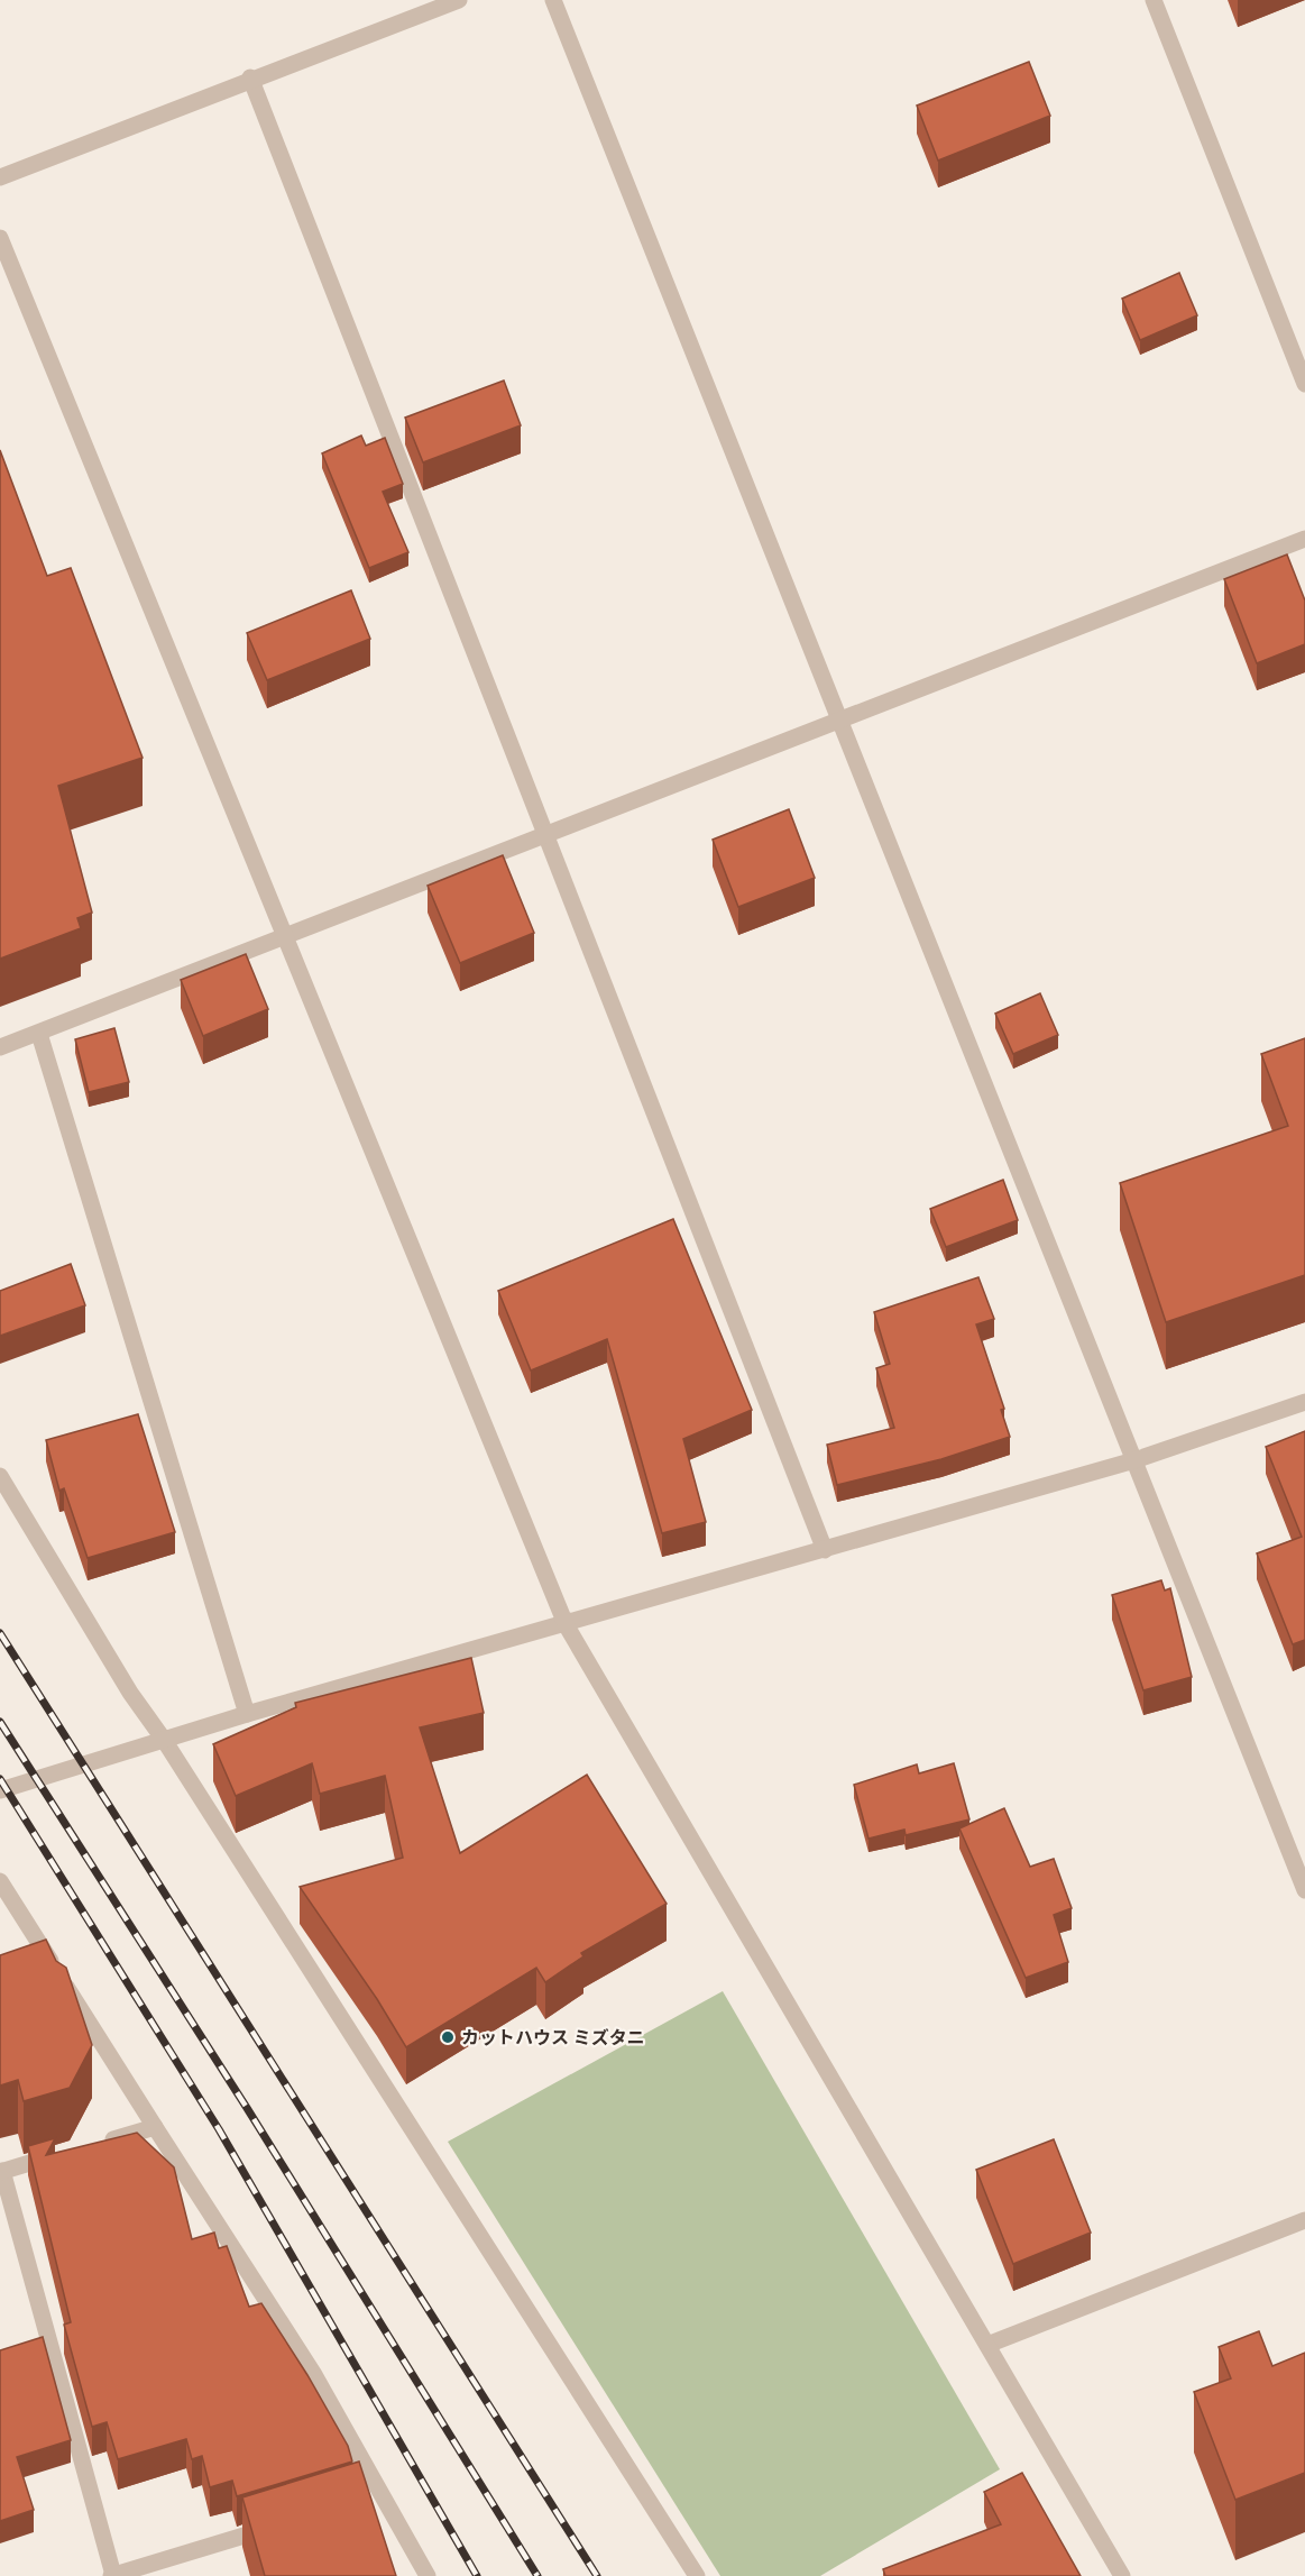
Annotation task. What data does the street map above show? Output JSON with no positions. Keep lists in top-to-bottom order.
{
  "places": ["カットハウス ミズタニ"]
}
